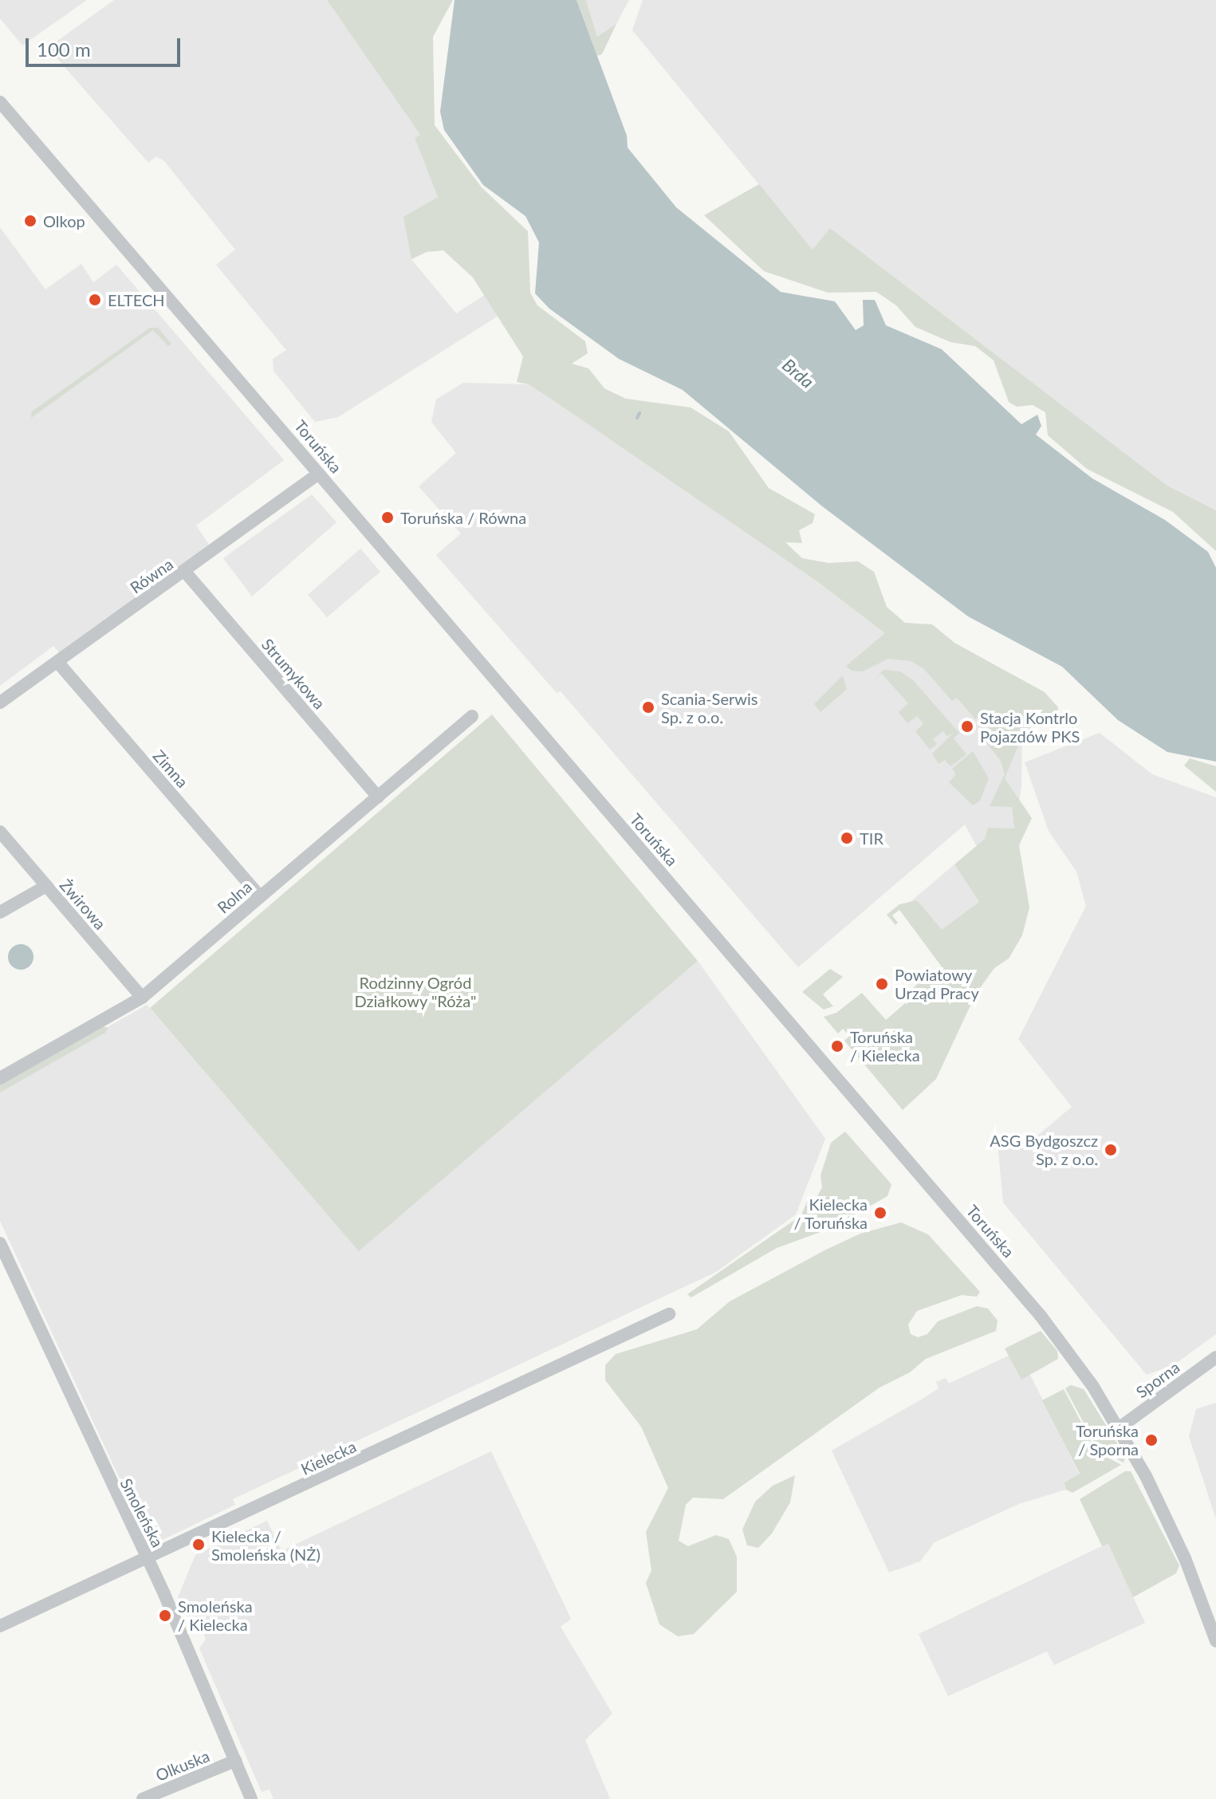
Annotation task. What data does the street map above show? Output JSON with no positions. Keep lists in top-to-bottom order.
{
  "streets": {
    "street": [
      "Toruńska",
      "Równa",
      "Strumykowa",
      "Zimna",
      "Rolna",
      "Żwirowa",
      "Sporna",
      "Kielecka",
      "Smoleńska",
      "Olkuska"
    ]
  },
  "crossings": [
    ["Toruńska", "Równa"],
    ["Toruńska", "Sporna"],
    ["Równa", "Strumykowa"],
    ["Równa", "Zimna"],
    ["Strumykowa", "Rolna"],
    ["Zimna", "Rolna"],
    ["Rolna", "Żwirowa"],
    ["Kielecka", "Smoleńska"],
    ["Smoleńska", "Olkuska"]
  ],
  "water": ["Brda"],
  "parks": ["Rodzinny Ogród Działkowy \"Róża\""],
  "places": [
    "Olkop",
    "ELTECH",
    "Toruńska / Równa",
    "Scania-Serwis Sp. z o.o.",
    "Stacja Kontrlo Pojazdów PKS",
    "TIR",
    "Powiatowy Urząd Pracy",
    "Toruńska / Kielecka",
    "ASG Bydgoszcz Sp. z o.o.",
    "Kielecka / Toruńska",
    "Toruńska / Sporna",
    "Kielecka / Smoleńska (NŻ)",
    "Smoleńska / Kielecka"
  ],
  "scale_bar": "100 m"
}
